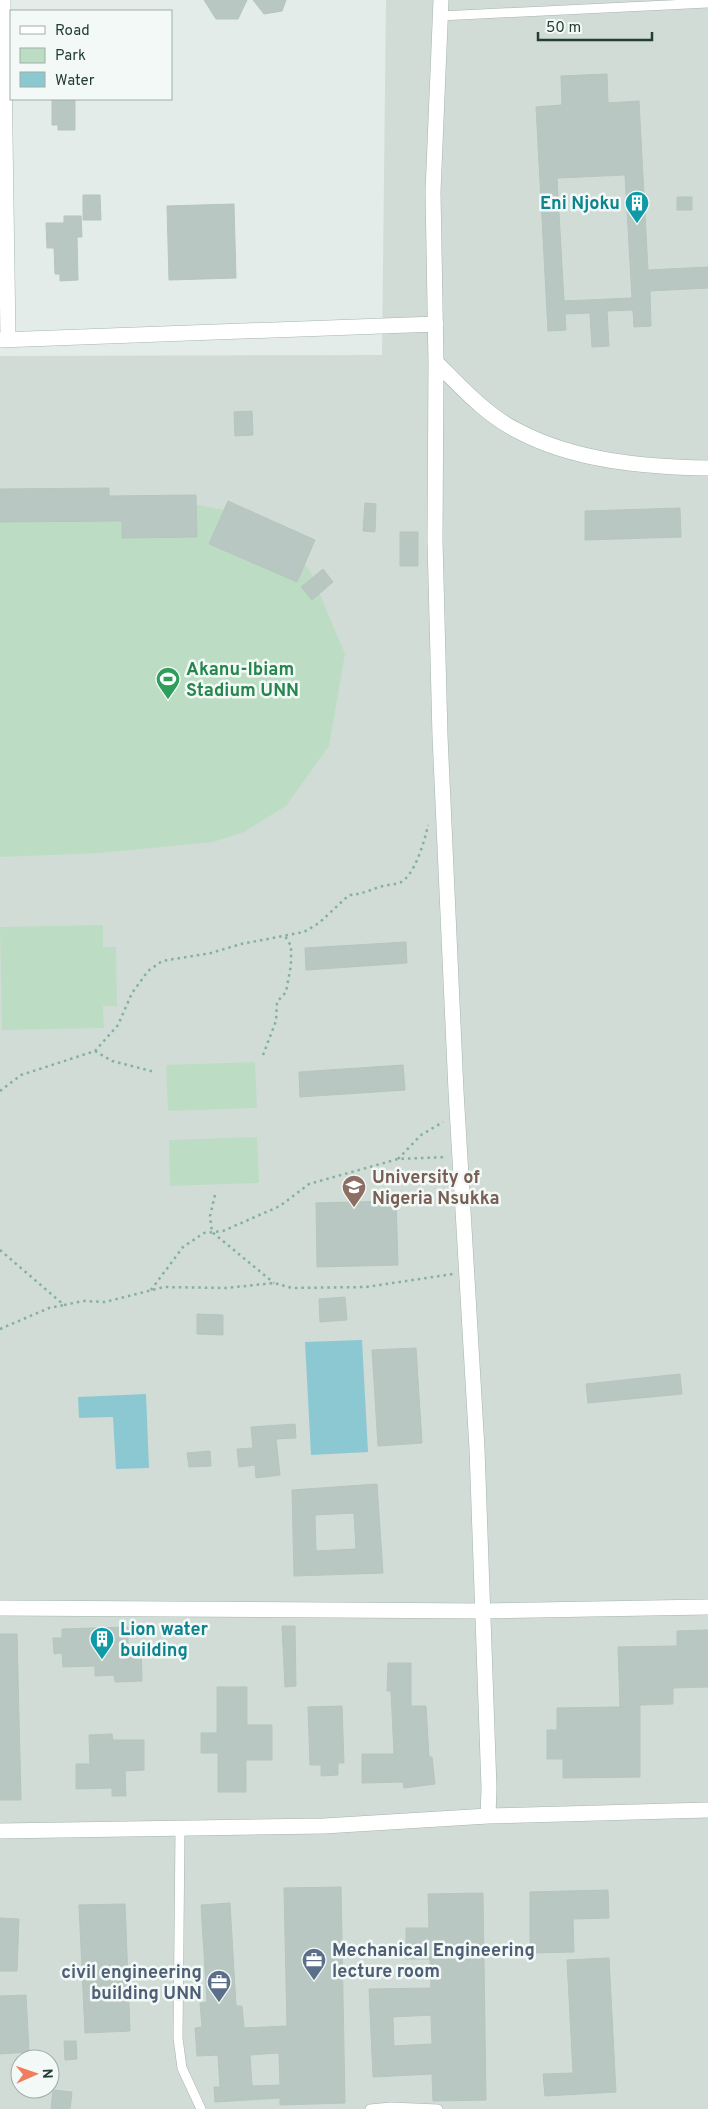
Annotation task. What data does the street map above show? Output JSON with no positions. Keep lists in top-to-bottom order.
{
  "places": {
    "building": ["Eni Njoku", "Lion water building"],
    "sports": ["Akanu-Ibiam Stadium UNN"],
    "school or university": ["University of Nigeria Nsukka"],
    "office": ["Mechanical Engineering lecture room", "civil engineering building UNN"]
  },
  "legend": ["Road", "Park", "Water"],
  "scale_bar": "50 m",
  "north": "right"
}
